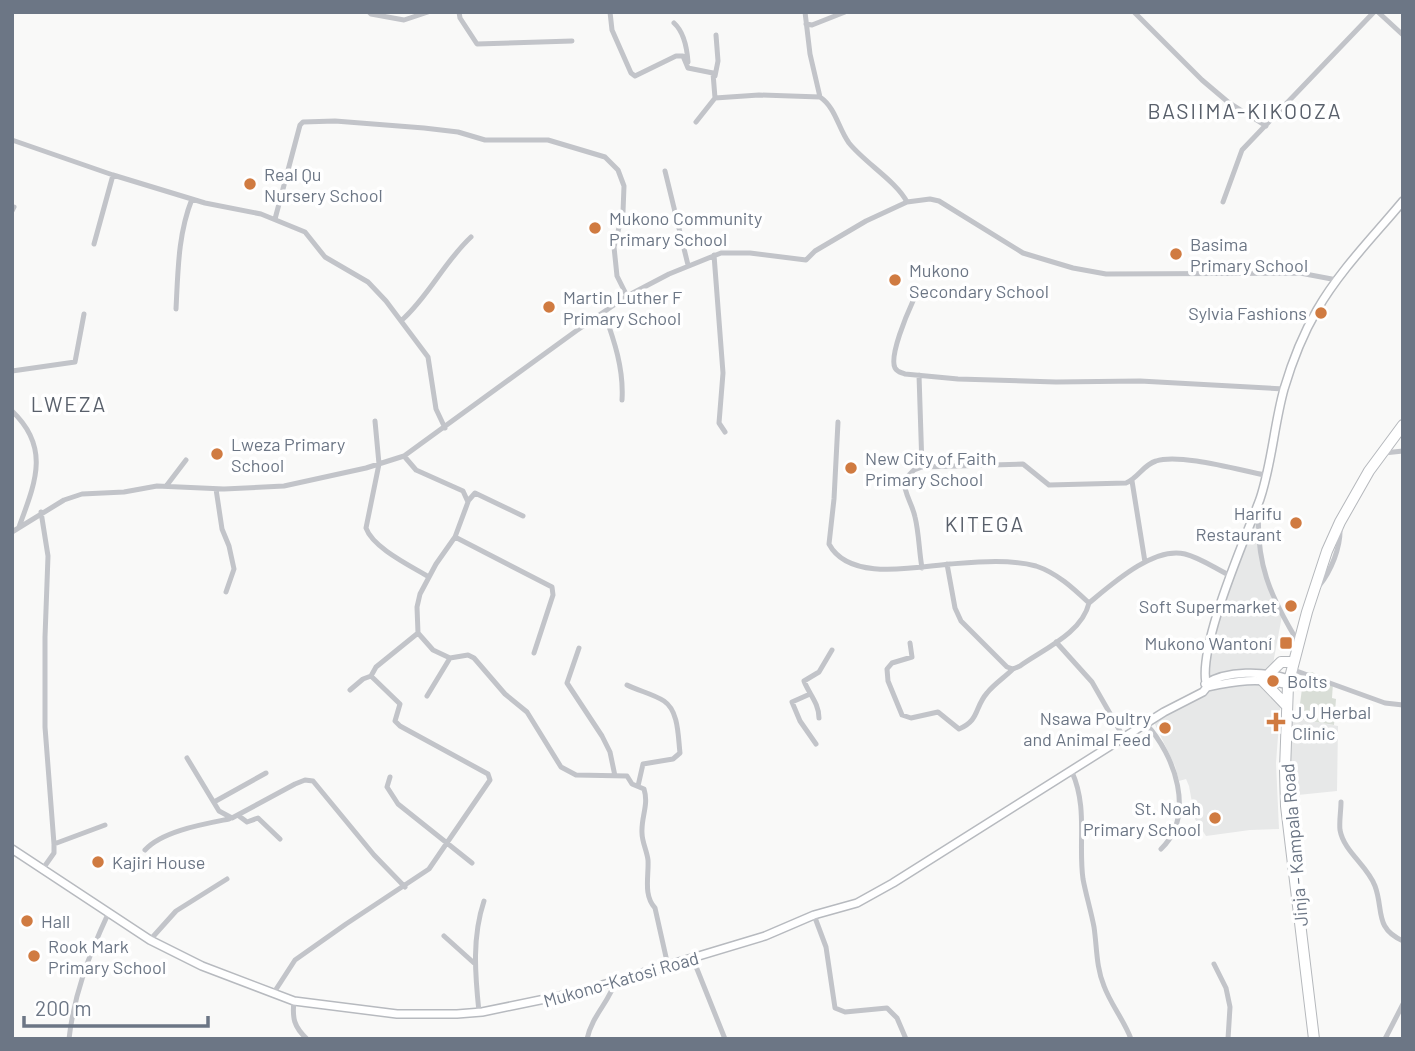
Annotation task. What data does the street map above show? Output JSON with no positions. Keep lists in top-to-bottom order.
{
  "streets": {
    "highway": ["Jinja - Kampala Road"],
    "main road": ["Mukono-Katosi Road"]
  },
  "crossings": [
    ["Jinja - Kampala Road", "Mukono-Katosi Road"]
  ],
  "districts": ["BASIIMA-KIKOOZA", "LWEZA", "KITEGA"],
  "places": {
    "other": [
      "Real Qu Nursery School",
      "Mukono Community Primary School",
      "Basima Primary School",
      "Mukono Secondary School",
      "Martin Luther F Primary School",
      "Sylvia Fashions",
      "Lweza Primary School",
      "New City of Faith Primary School",
      "Harifu Restaurant",
      "Soft Supermarket",
      "Bolts",
      "Nsawa Poultry and Animal Feed",
      "St. Noah Primary School",
      "Kajiri House",
      "Hall",
      "Rook Mark Primary School"
    ],
    "transit": ["Mukono Wantoní"],
    "health": ["J J Herbal Clinic"]
  },
  "scale_bar": "200 m"
}
